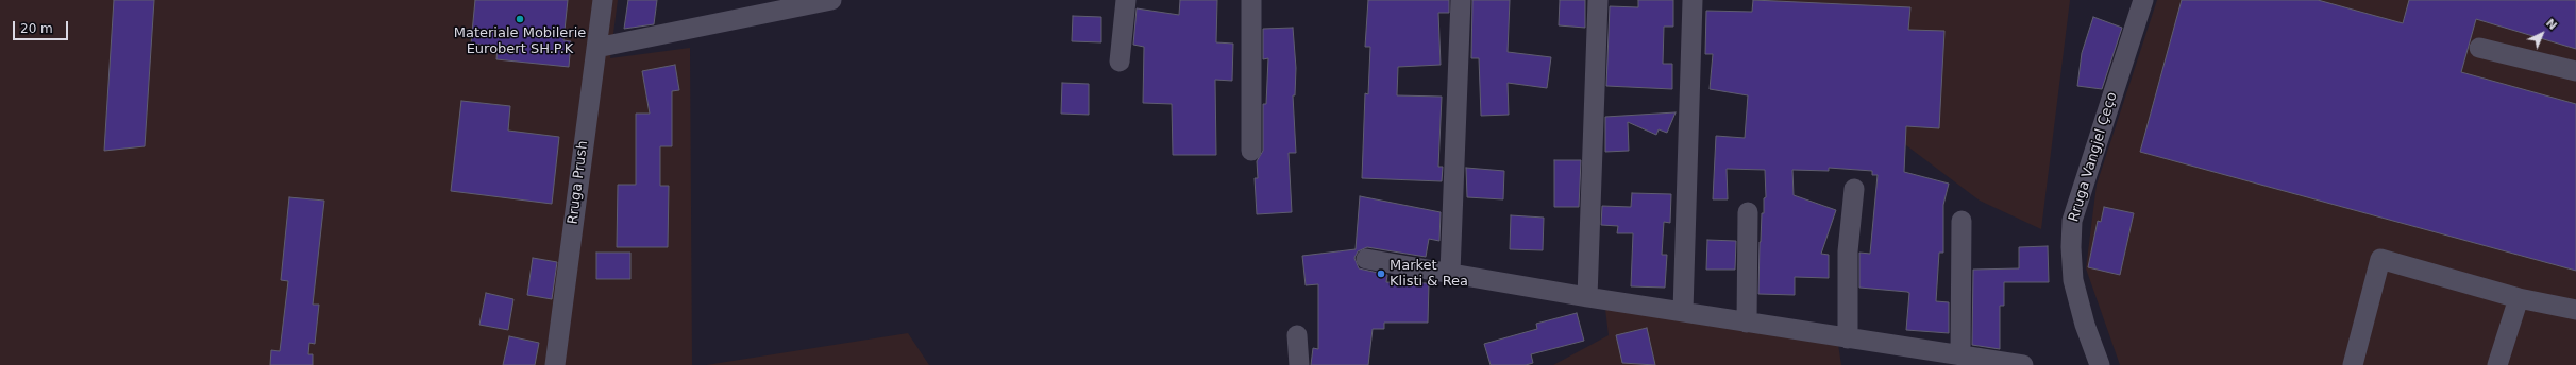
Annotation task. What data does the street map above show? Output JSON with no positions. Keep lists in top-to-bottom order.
{
  "streets": {
    "street": ["Rruga Vangjel Çeço", "Rruga Prush"]
  },
  "places": ["Materiale Mobilerie Eurobert SH.P.K", "Market Klisti & Rea"],
  "scale_bar": "20 m",
  "north": "top right"
}
